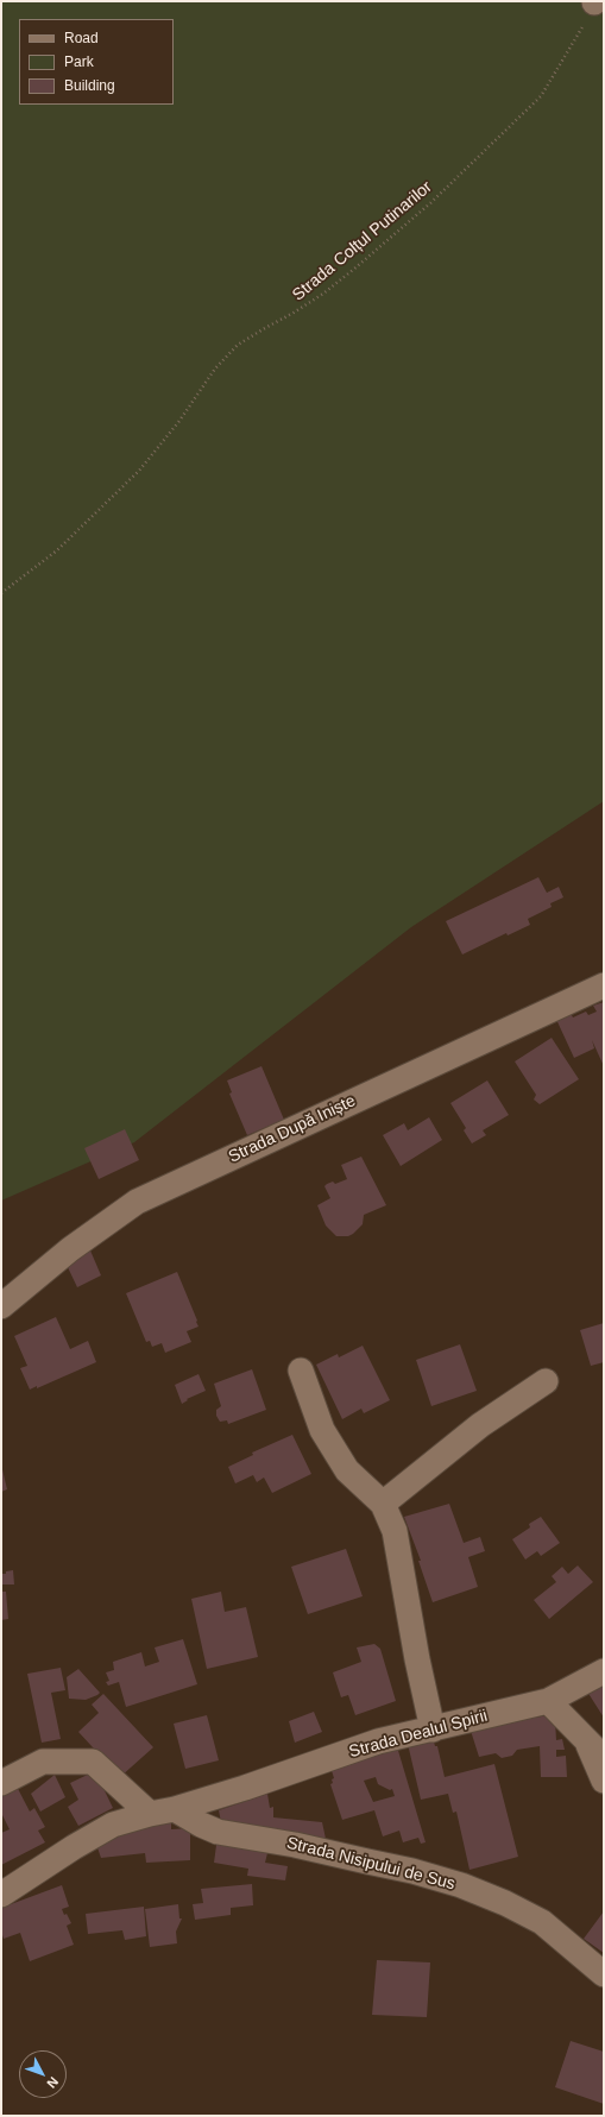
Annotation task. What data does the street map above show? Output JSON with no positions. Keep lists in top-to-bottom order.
{
  "streets": {
    "street": ["Strada După Iniște", "Strada Dealul Spirii", "Strada Nisipului de Sus"],
    "path": ["Strada Colțul Putinarilor"]
  },
  "crossings": [
    ["Strada Dealul Spirii", "Strada Nisipului de Sus"]
  ],
  "legend": ["Road", "Park", "Building"],
  "north": "bottom right"
}
